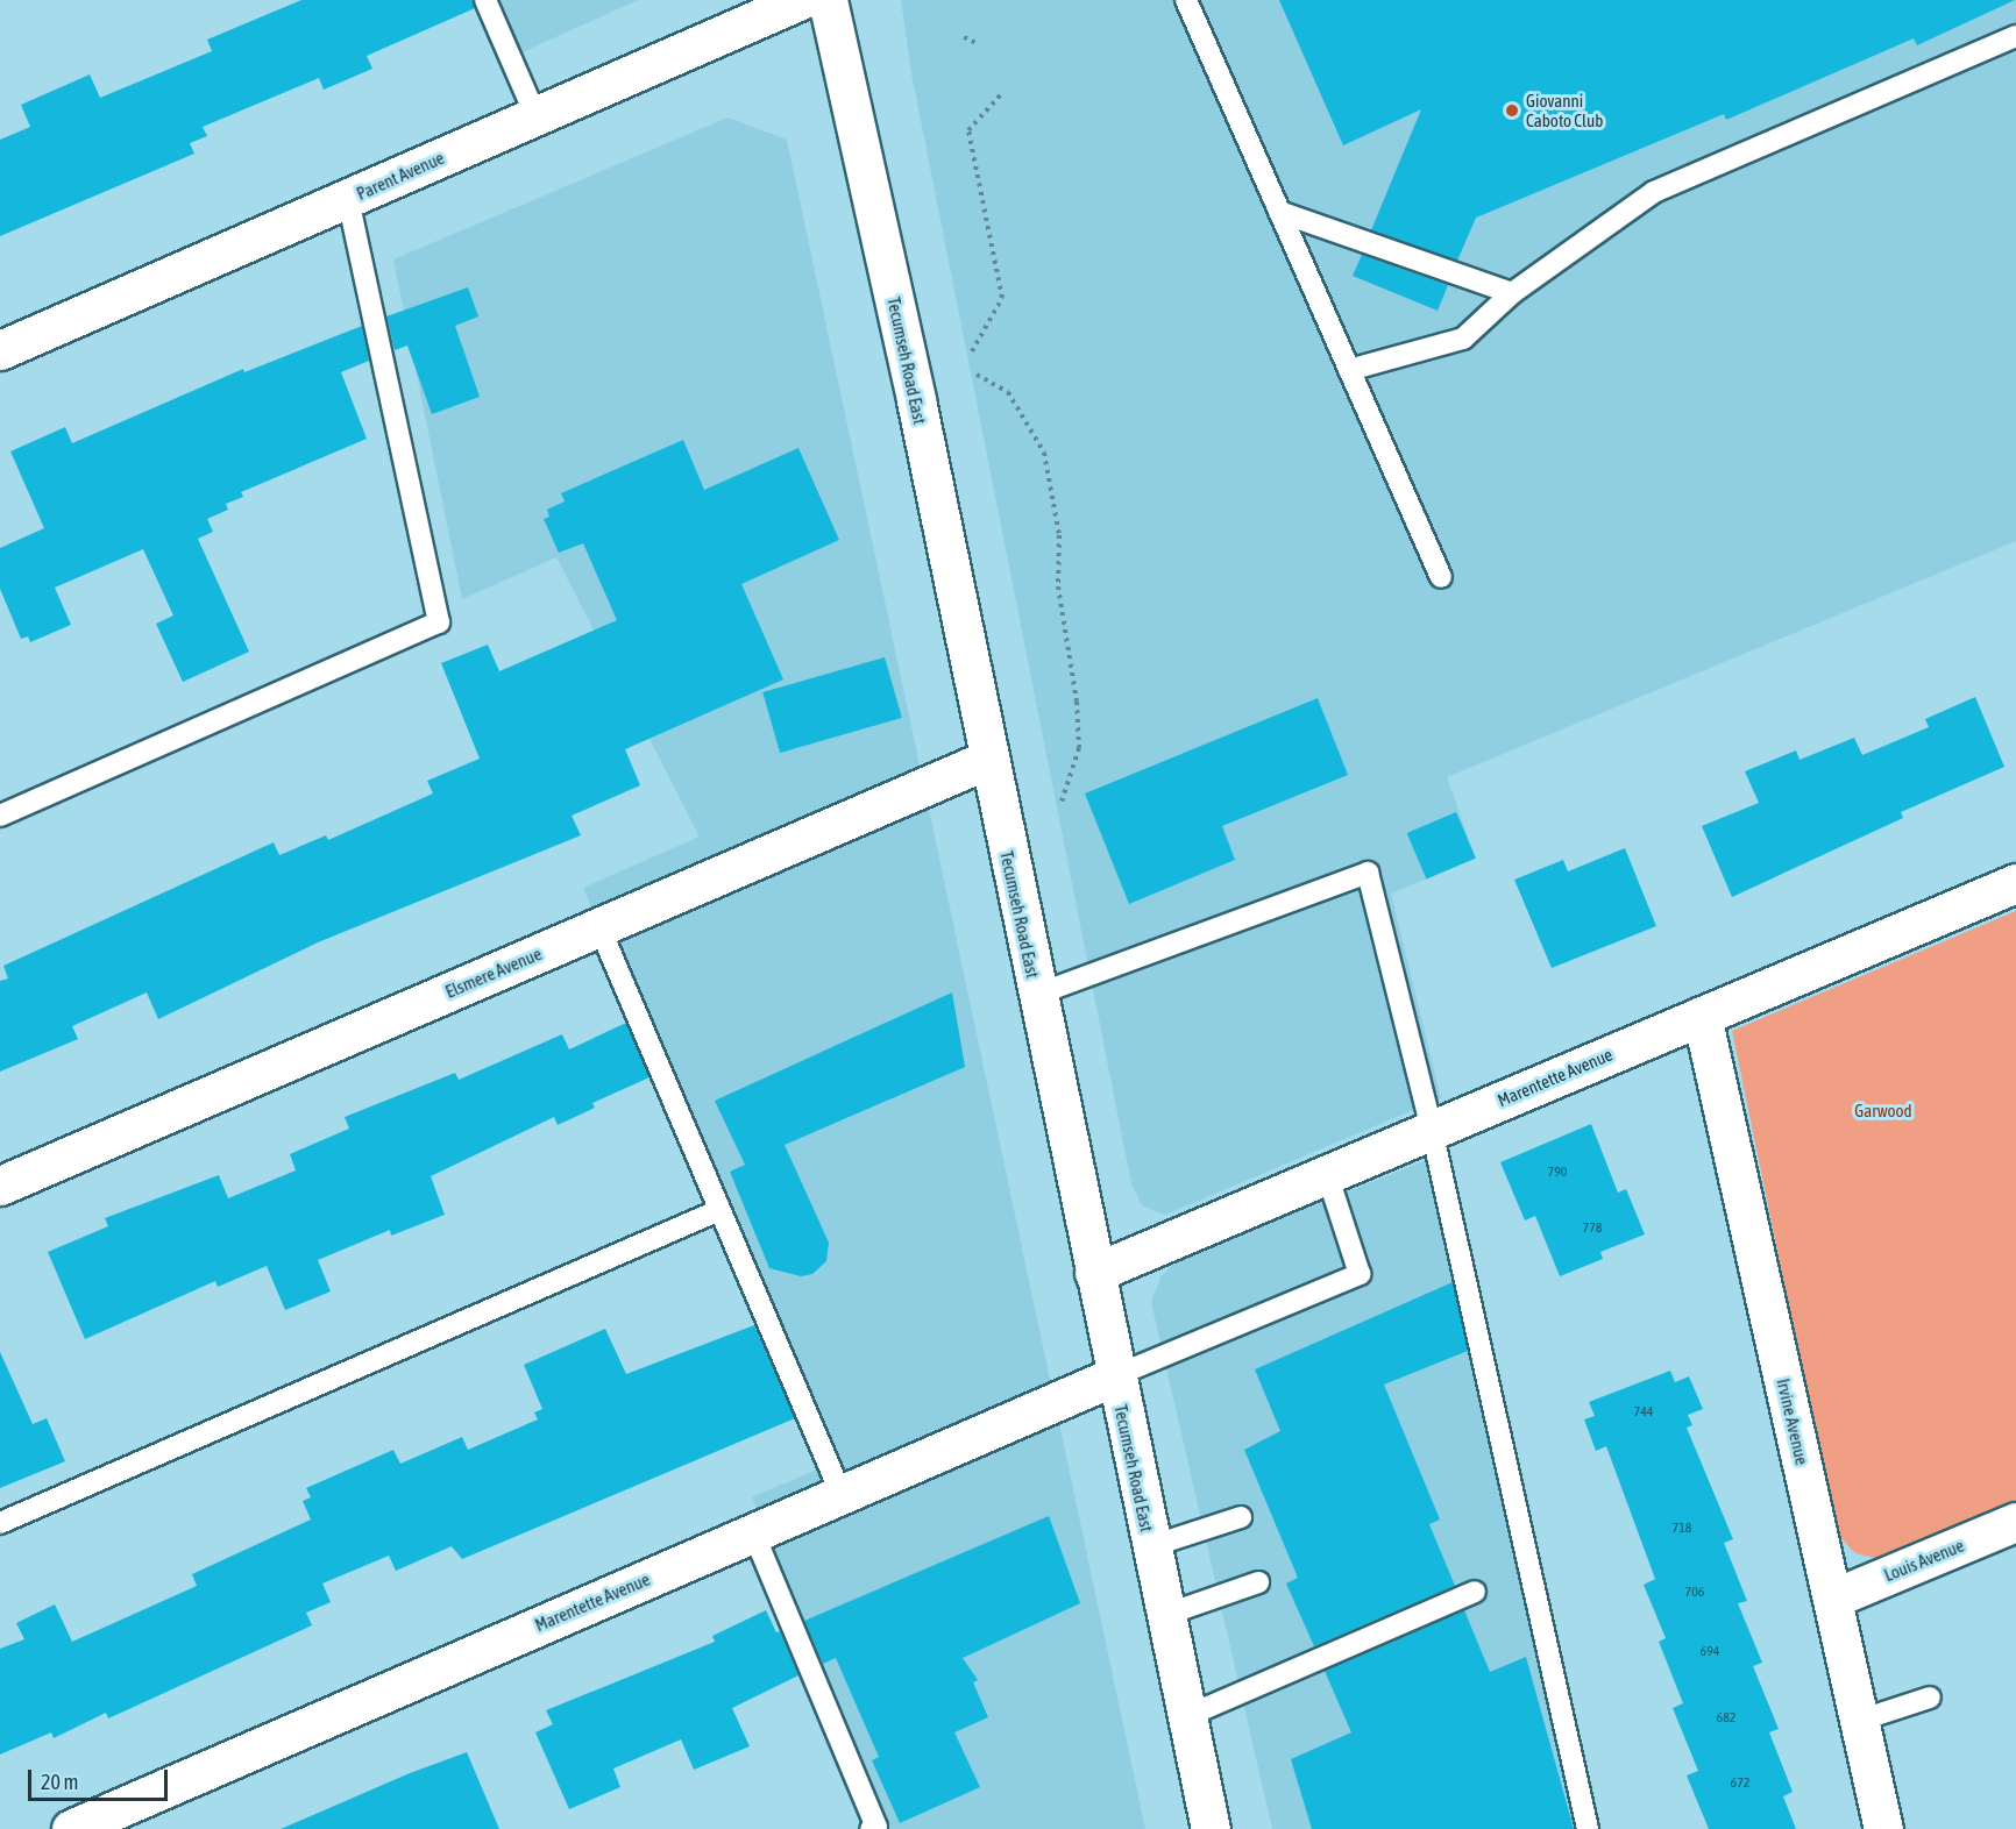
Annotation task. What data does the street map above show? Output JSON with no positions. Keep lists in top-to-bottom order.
{
  "streets": {
    "street": [
      "Parent Avenue",
      "Tecumseh Road East",
      "Elsmere Avenue",
      "Marentette Avenue",
      "Irvine Avenue",
      "Louis Avenue"
    ]
  },
  "crossings": [
    ["Tecumseh Road East", "Elsmere Avenue"],
    ["Tecumseh Road East", "Marentette Avenue"],
    ["Marentette Avenue", "Irvine Avenue"],
    ["Irvine Avenue", "Louis Avenue"]
  ],
  "parks": ["Garwood"],
  "places": ["Giovanni Caboto Club"],
  "house_numbers": [
    "790",
    "778",
    "744",
    "718",
    "706",
    "694",
    "682",
    "672"
  ],
  "scale_bar": "20 m"
}
